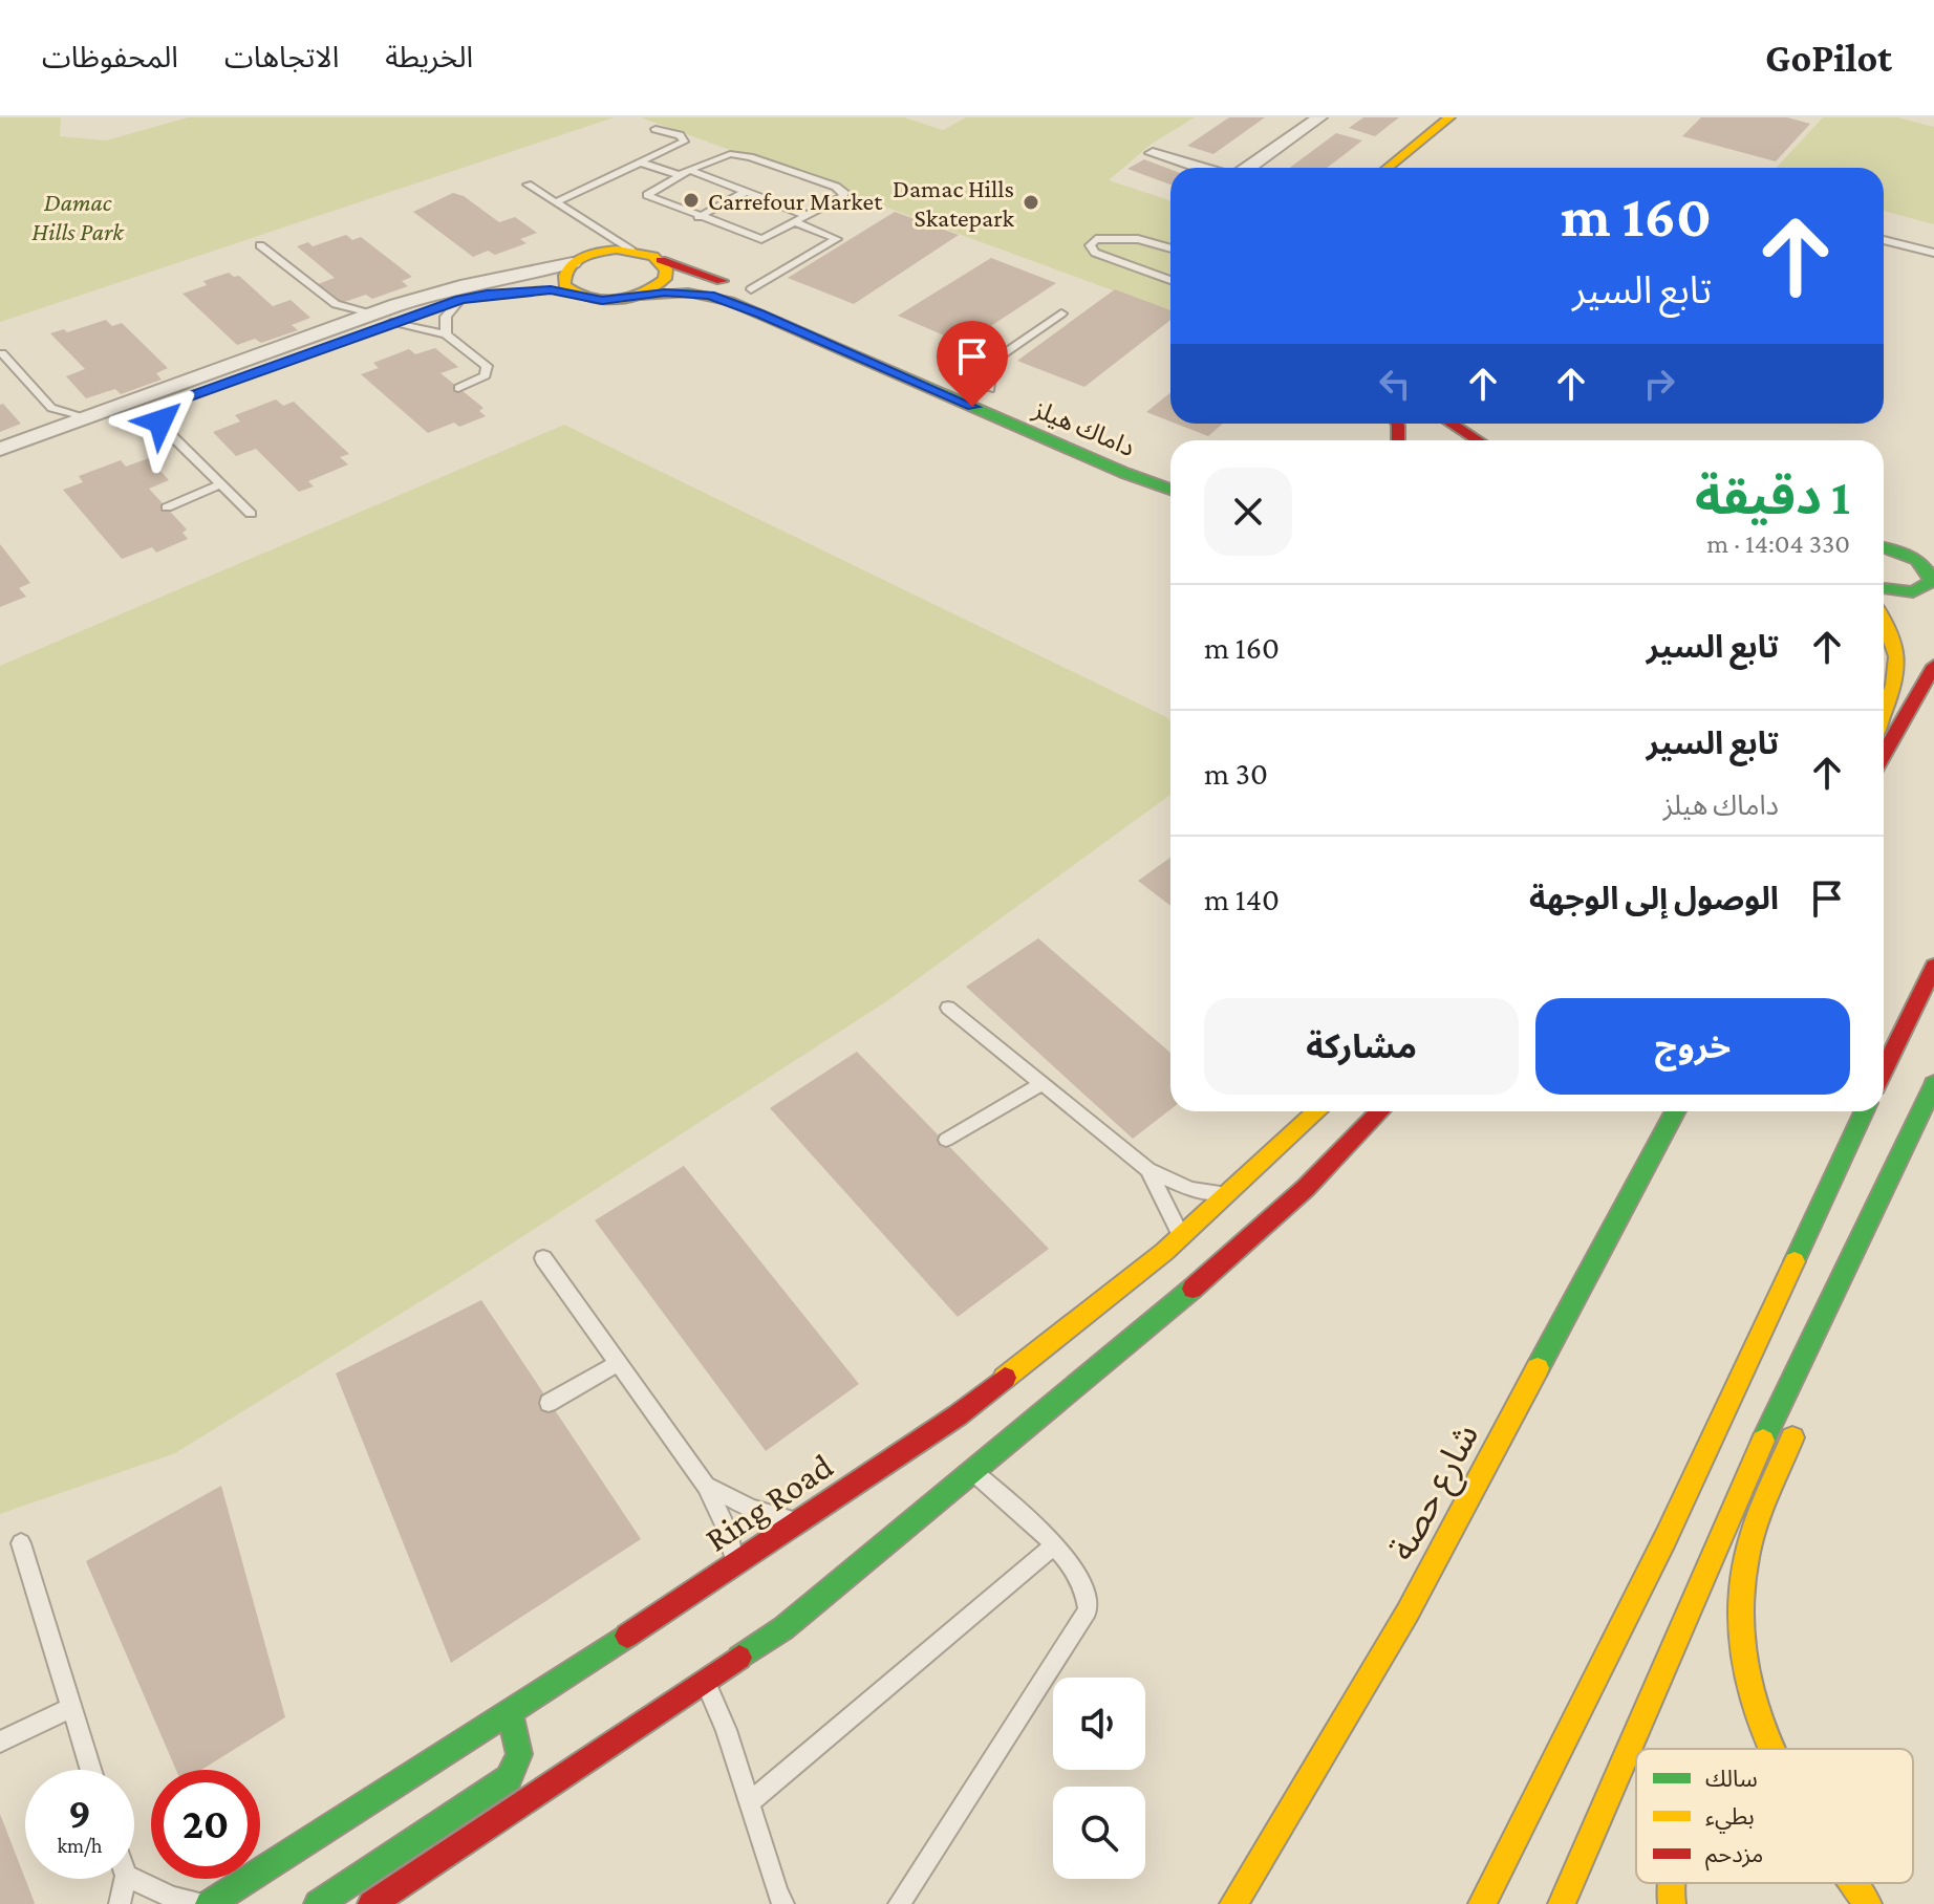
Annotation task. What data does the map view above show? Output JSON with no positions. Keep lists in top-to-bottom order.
{
  "streets": {
    "street": ["داماك هيلز", "شارع حصة", "Ring Road"]
  },
  "parks": ["Damac Hills Park"],
  "places": ["Carrefour Market", "Damac Hills Skatepark"],
  "legend": ["سالك", "بطيء", "مزدحم"],
  "page": {
    "header": "GoPilot",
    "nav": ["الخريطة", "الاتجاهات", "المحفوظات"],
    "turn": ["160 m", "تابع السير"],
    "heading": ["1 دقيقة", "330 m · 14:04"],
    "list": [
      {
        "name": "تابع السير",
        "value": "160 m"
      },
      {
        "name": "تابع السير",
        "note": "داماك هيلز",
        "value": "30 m"
      },
      {
        "name": "الوصول إلى الوجهة",
        "value": "140 m"
      }
    ],
    "buttons": ["خروج", "مشاركة"],
    "speed": "9 km/h",
    "limit": "20"
  }
}
